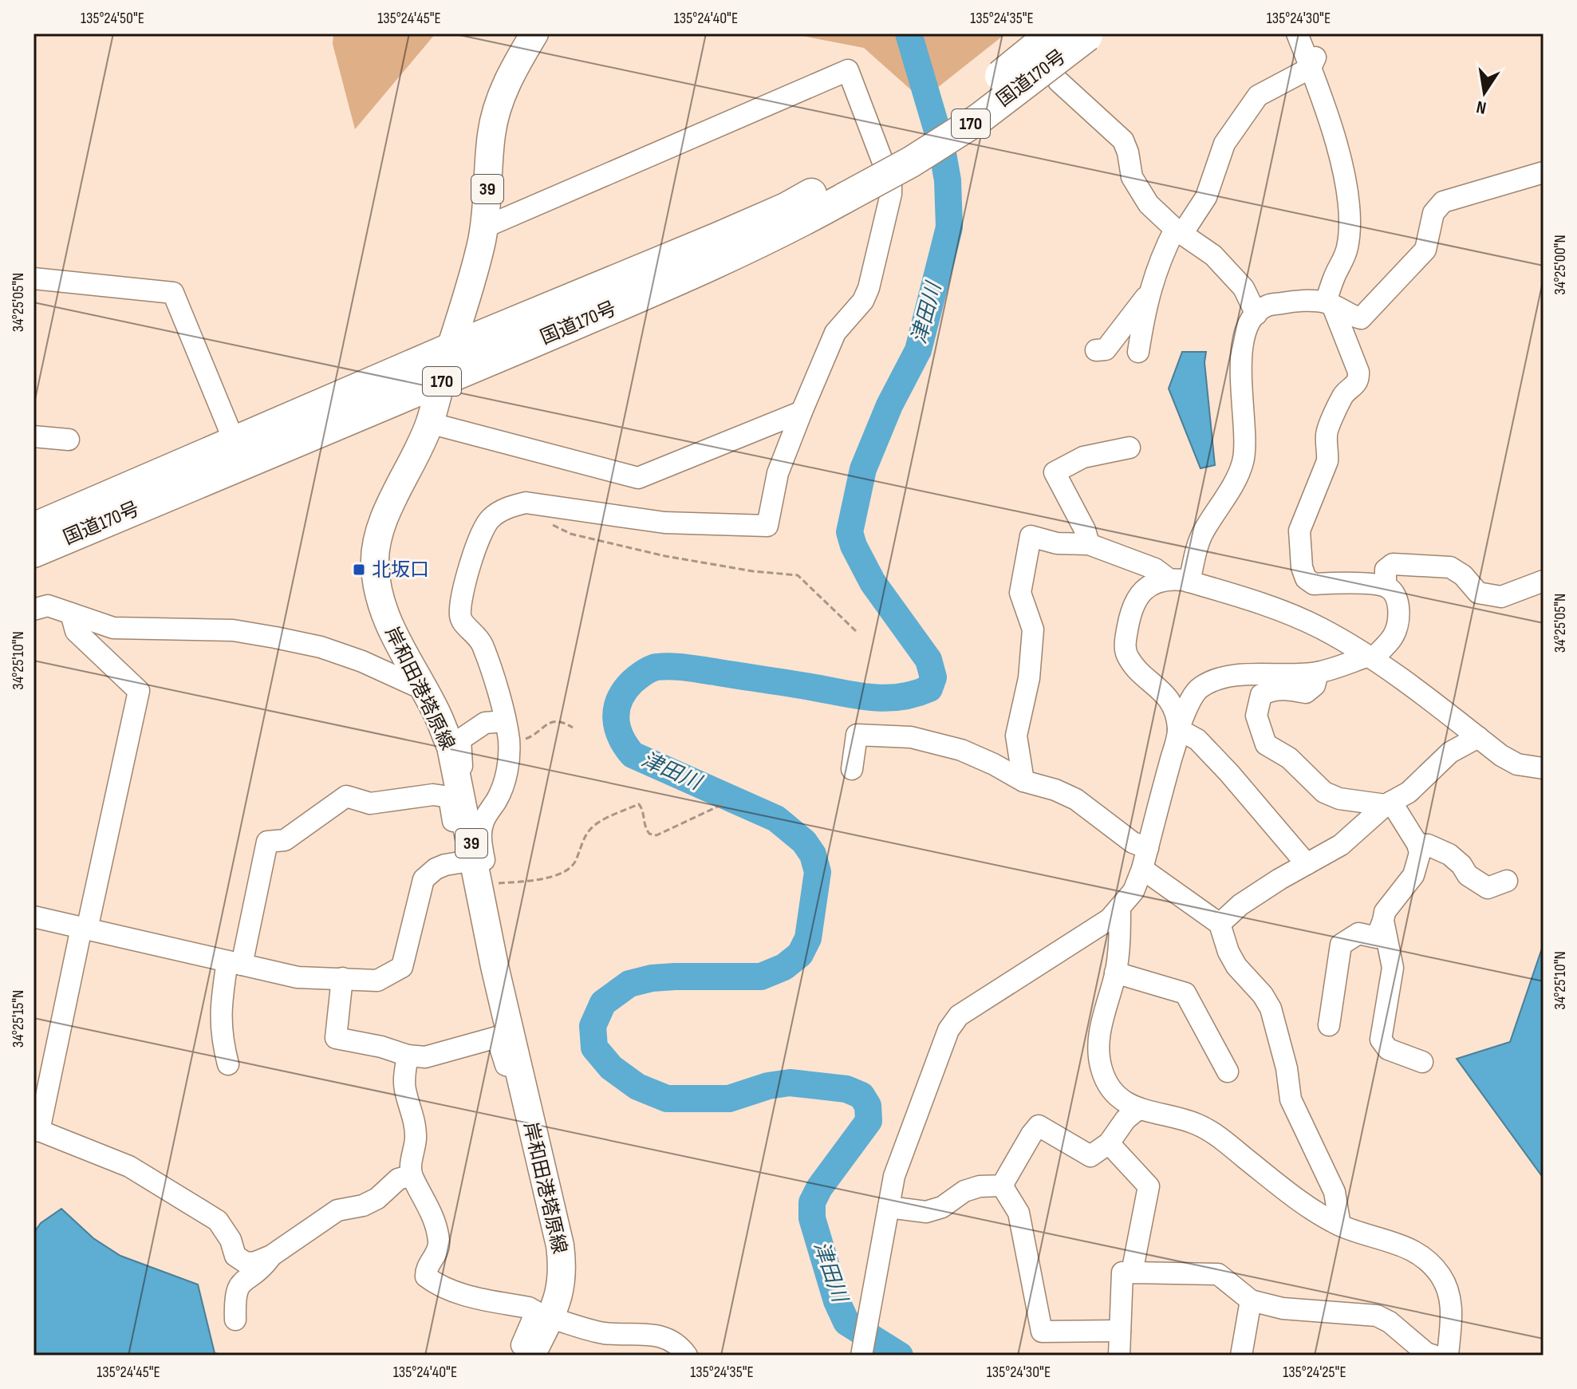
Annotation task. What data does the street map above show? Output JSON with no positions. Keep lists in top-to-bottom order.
{
  "streets": {
    "highway": ["国道170号", "170"],
    "main road": ["39", "岸和田港塔原線"]
  },
  "crossings": [
    ["国道170号", "岸和田港塔原線"]
  ],
  "water": ["津田川"],
  "places": {
    "transit": ["北坂口"]
  },
  "north": "bottom",
  "coordinates": [
    "135°24'50\"E",
    "135°24'45\"E",
    "135°24'40\"E",
    "135°24'35\"E",
    "135°24'30\"E",
    "34°25'00\"N",
    "34°25'05\"N",
    "34°25'10\"N",
    "34°25'15\"N",
    "135°24'25\"E"
  ]
}
